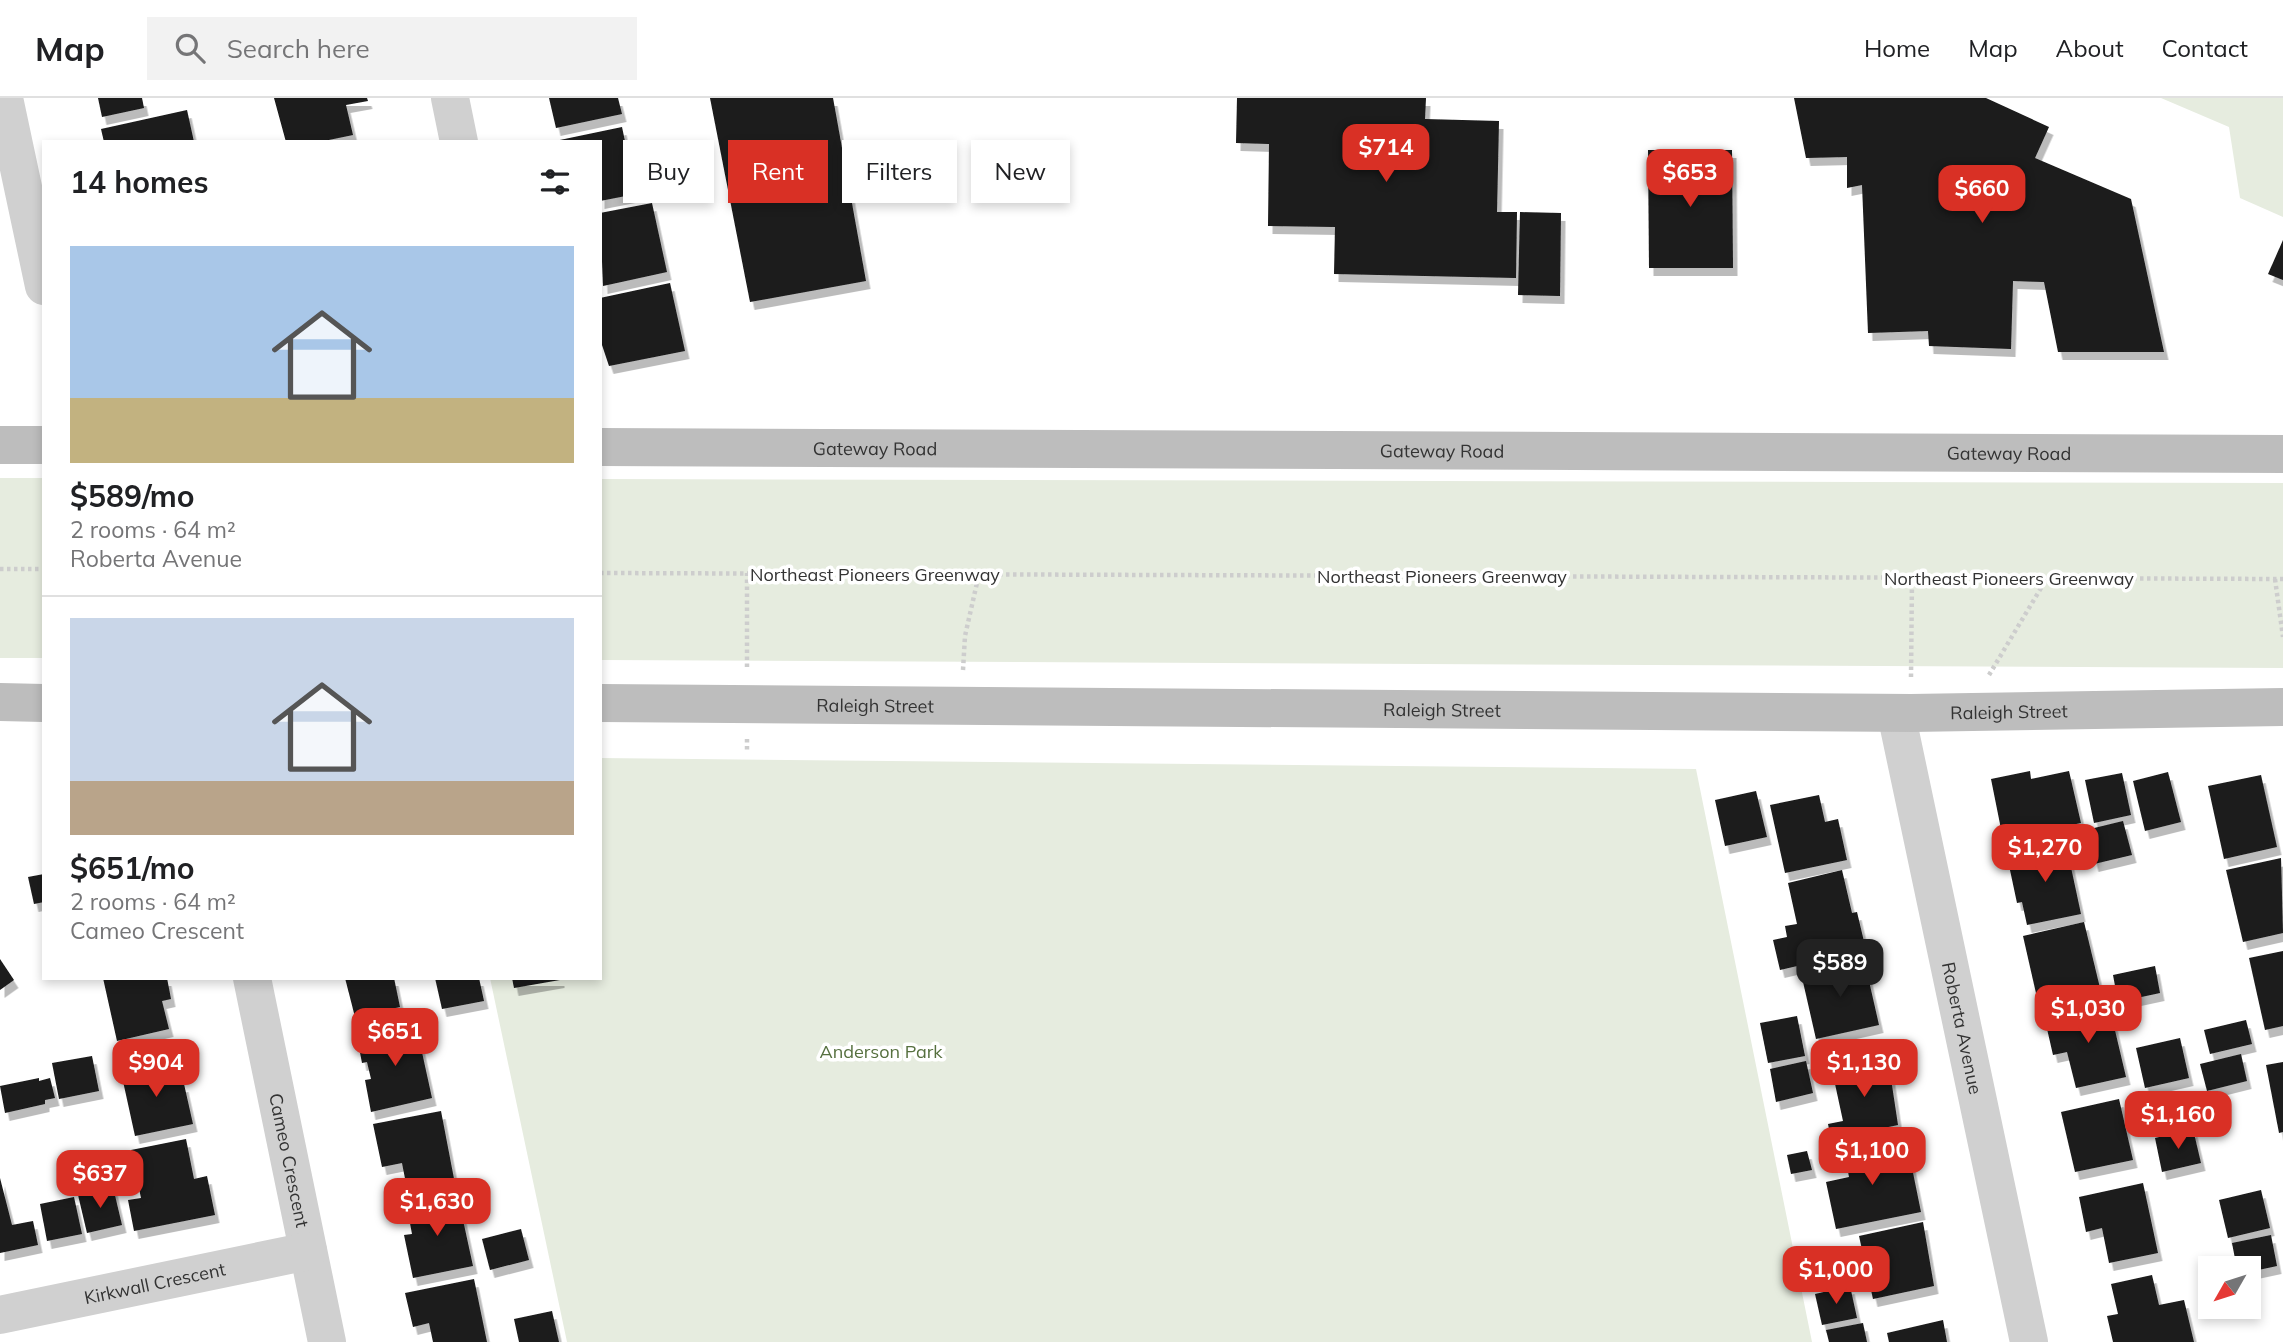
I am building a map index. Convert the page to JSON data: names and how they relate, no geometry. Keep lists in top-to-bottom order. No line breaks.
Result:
{"streets":{"street":["Gateway Road","Raleigh Street","Roberta Avenue","Cameo Crescent","Kirkwall Crescent"],"path":["Northeast Pioneers Greenway"]},"crossings":[["Raleigh Street","Roberta Avenue"],["Cameo Crescent","Kirkwall Crescent"]],"parks":["Anderson Park"],"north":"bottom left","page":{"header":"Map","search":"Search here","nav":["Home","Map","About","Contact"],"price":["$714","$653","$660","$1,270","$589","$1,030","$651","$904","$1,130","$1,160","$1,100","$637","$1,630","$1,000"],"chip":["Buy","Rent","Filters","New"],"heading":"14 homes","list":[{"name":"$589/mo","note":"2 rooms · 64 m² · Roberta Avenue"},{"name":"$651/mo","note":"2 rooms · 64 m² · Cameo Crescent"}]}}
